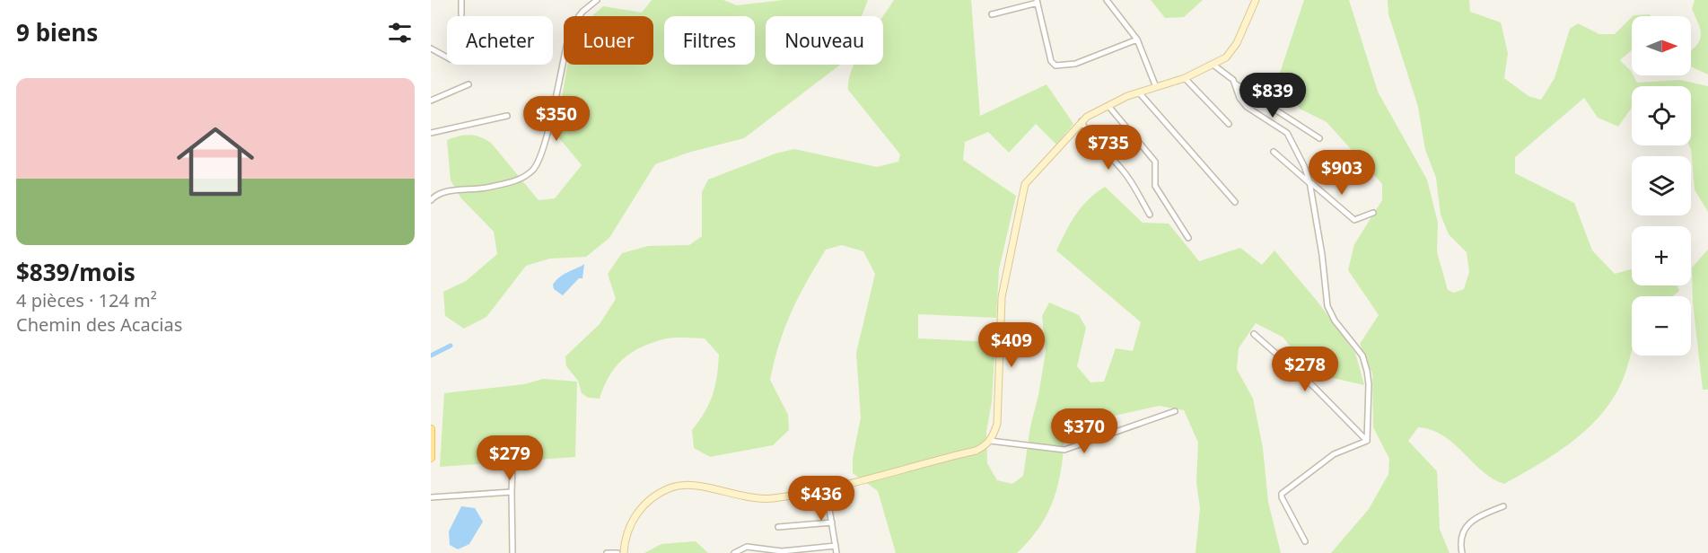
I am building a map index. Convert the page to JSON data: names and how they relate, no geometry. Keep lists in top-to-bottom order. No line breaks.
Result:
{"north":"right","page":{"heading":"9 biens","map_buttons":["+","−"],"chip":["Acheter","Louer","Filtres","Nouveau"],"list":[{"name":"$839/mois","note":"4 pièces · 124 m² · Chemin des Acacias"}],"price":["$839","$350","$735","$903","$409","$278","$370","$279","$436"]}}
